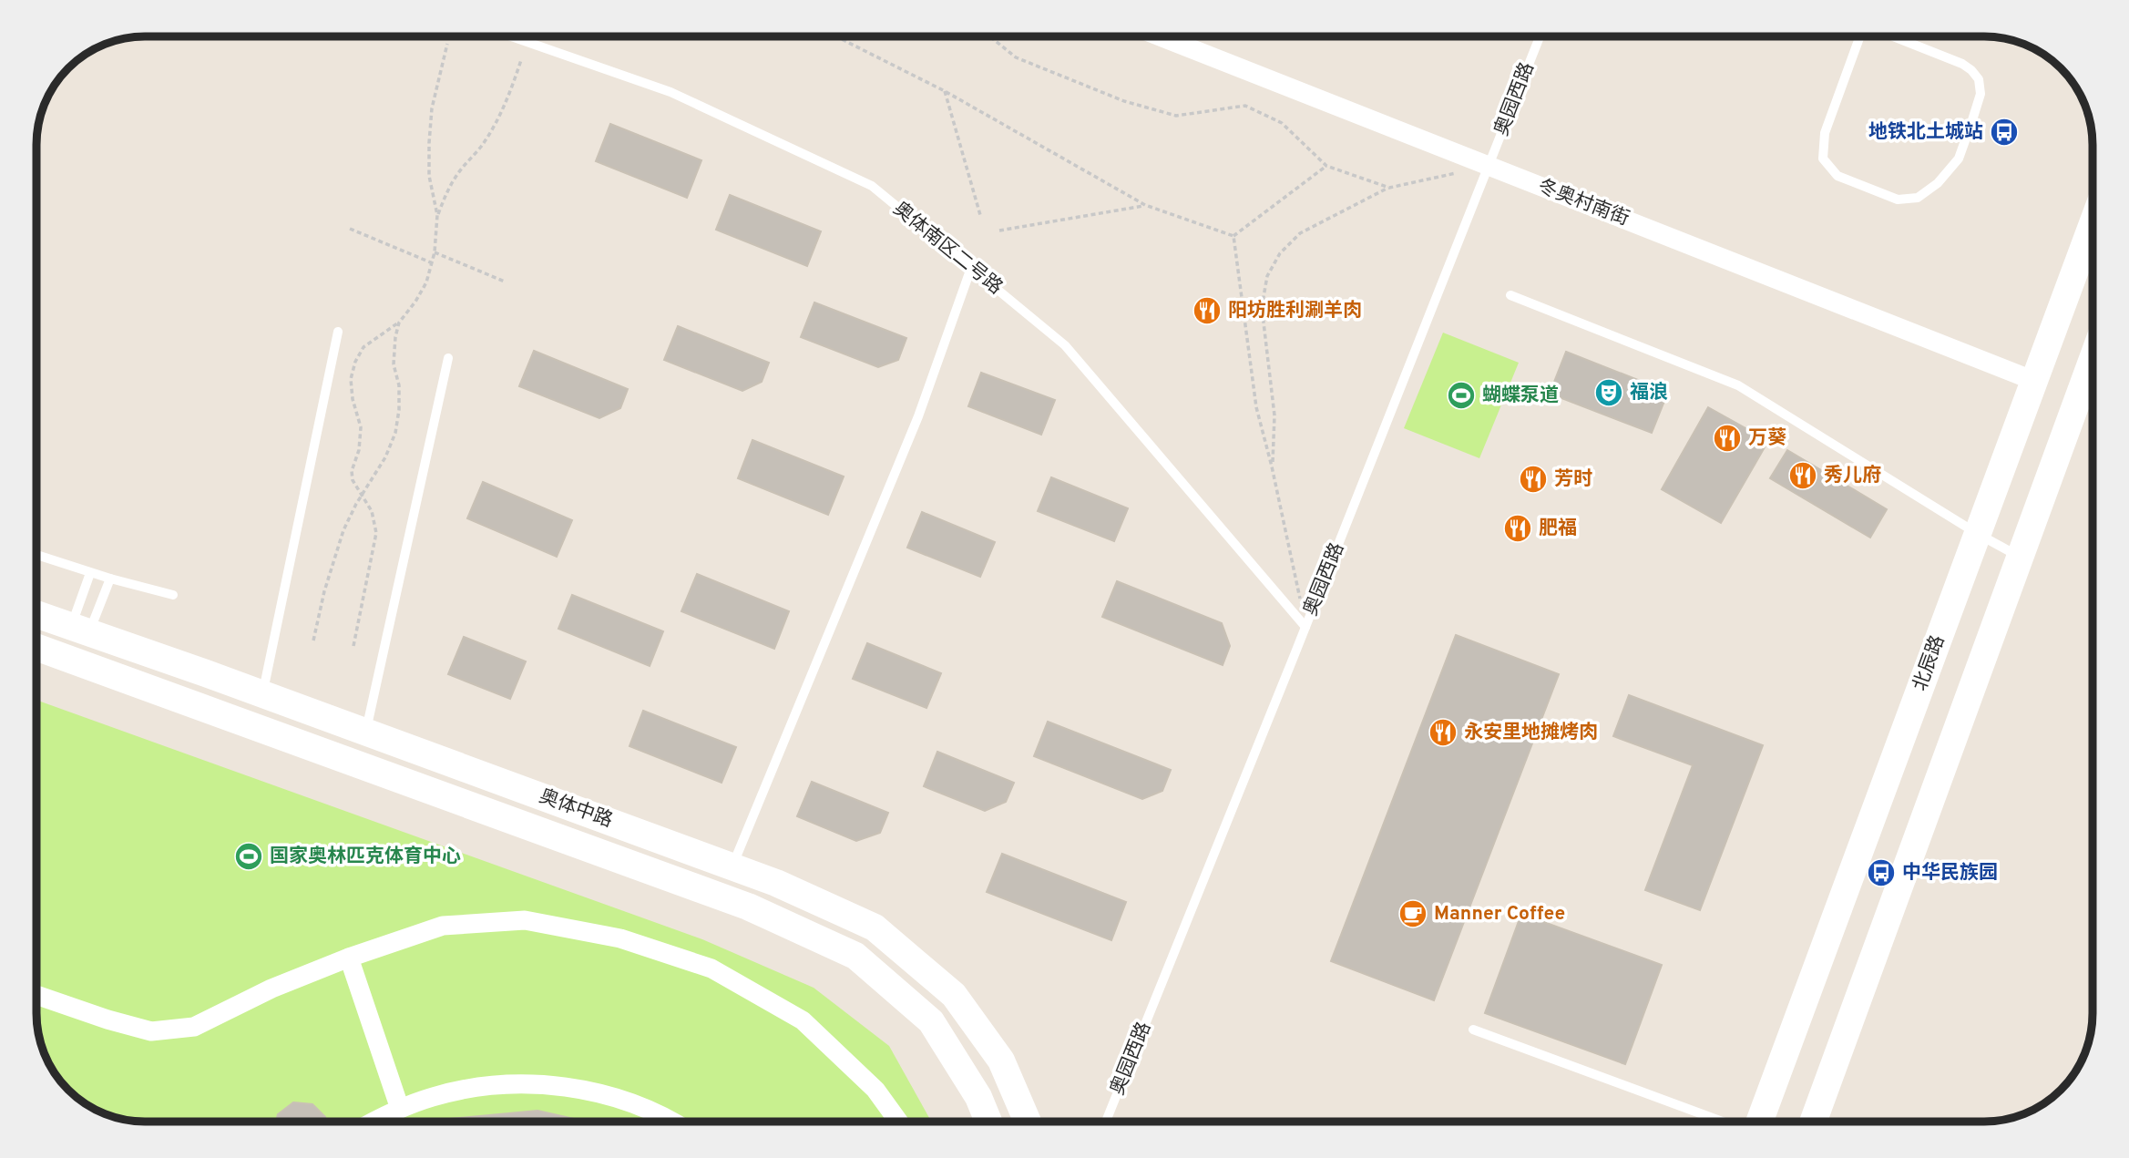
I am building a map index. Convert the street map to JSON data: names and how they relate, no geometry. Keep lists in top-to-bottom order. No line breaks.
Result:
{"streets":{"main road":["北辰路","奥体中路"],"street":["冬奥村南街"],"lane":["奥园西路","奥体南区二号路"]},"crossings":[["奥园西路","冬奥村南街"],["奥园西路","奥体南区二号路"],["冬奥村南街","北辰路"]],"places":{"bus stop":["地铁北土城站","中华民族园"],"restaurant":["阳坊胜利涮羊肉","万葵","秀儿府","芳时","肥福","永安里地摊烤肉"],"theatre":["福浪"],"sports":["蝴蝶泵道","国家奥林匹克体育中心"],"cafe":["Manner Coffee"]}}
